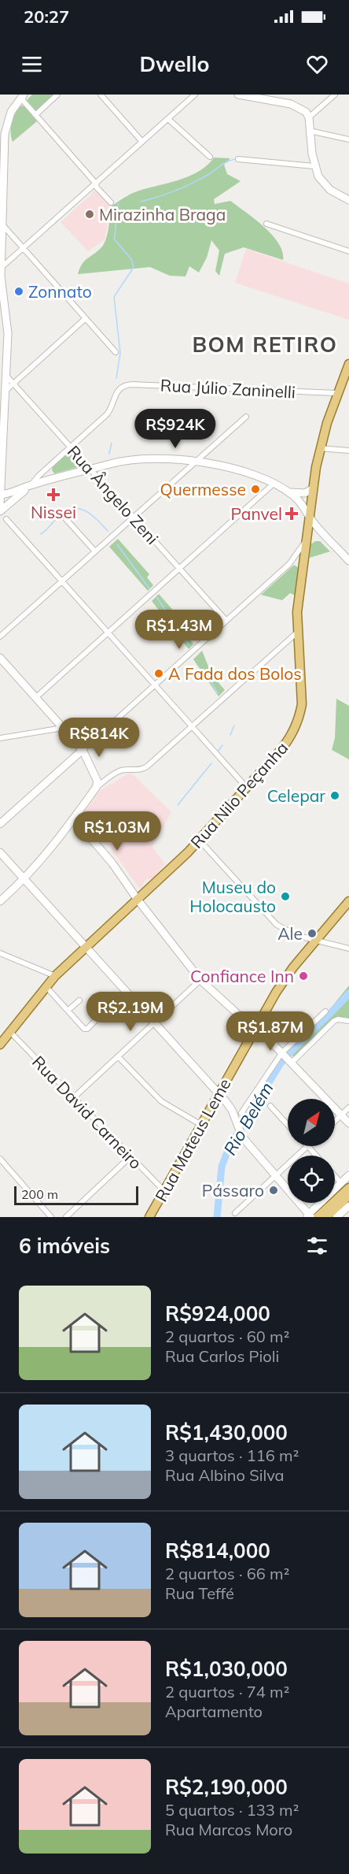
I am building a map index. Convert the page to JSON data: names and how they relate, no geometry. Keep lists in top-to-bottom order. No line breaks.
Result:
{"streets":{"main road":["Rua Ângelo Zeni","Rua Nilo Peçanha","Rua Mateus Leme"],"street":["Rua Júlio Zaninelli","Rua David Carneiro"]},"crossings":[["Rua Júlio Zaninelli","Rua Ângelo Zeni"],["Rua Júlio Zaninelli","Rua Nilo Peçanha"],["Rua Nilo Peçanha","Rua David Carneiro"],["Rua David Carneiro","Rua Mateus Leme"]],"districts":["BOM RETIRO"],"water":["Rio Belém"],"places":{"other":["Mirazinha Braga","Zonnato","Quermesse","A Fada dos Bolos","Celepar","Museu do Holocausto","Ale","Confiance Inn","Pássaro"],"health":["Nissei","Panvel"]},"scale_bar":"200 m","north":"top right","page":{"status":"20:27","header":"Dwello","price":["R$924K","R$1.43M","R$814K","R$1.03M","R$2.19M","R$1.87M"],"scale":"200 m","heading":"6 imóveis","list":[{"name":"R$924,000","note":"2 quartos · 60 m² · Rua Carlos Pioli"},{"name":"R$1,430,000","note":"3 quartos · 116 m² · Rua Albino Silva"},{"name":"R$814,000","note":"2 quartos · 66 m² · Rua Teffé"},{"name":"R$1,030,000","note":"2 quartos · 74 m² · Apartamento"},{"name":"R$2,190,000","note":"5 quartos · 133 m² · Rua Marcos Moro"}]}}
